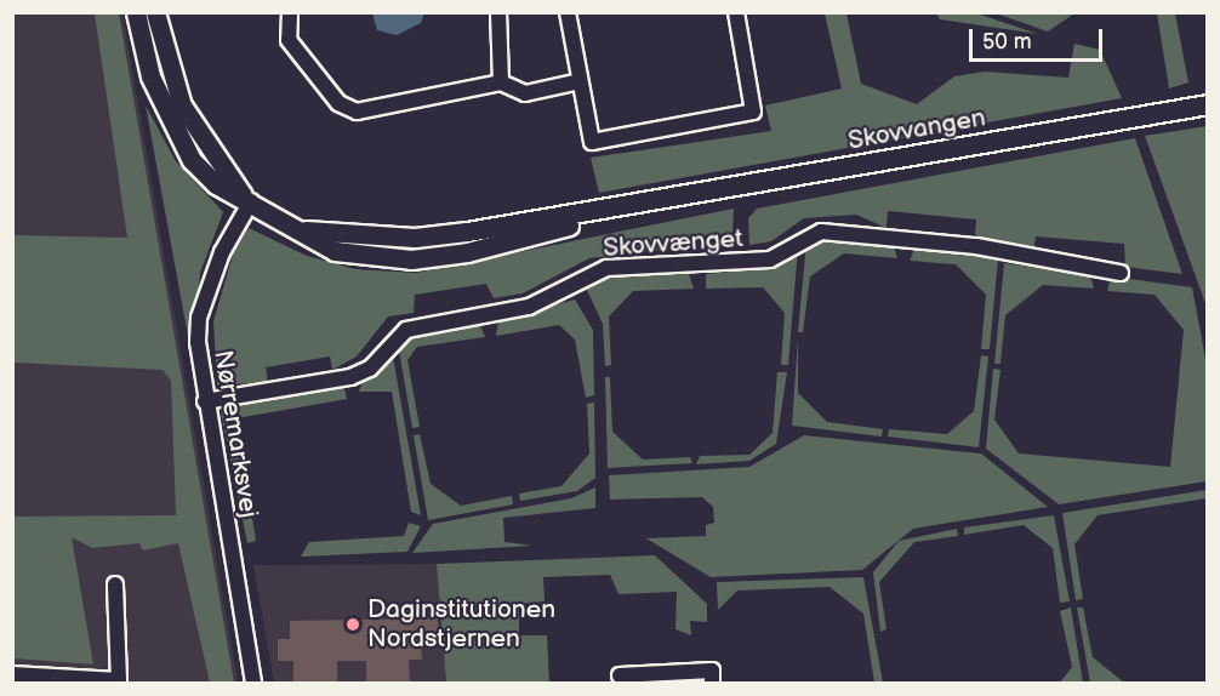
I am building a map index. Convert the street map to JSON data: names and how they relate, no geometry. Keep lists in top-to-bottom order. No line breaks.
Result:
{"streets":{"street":["Skovvangen","Skovvænget","Nørremarksvej"]},"crossings":[["Skovvangen","Nørremarksvej"],["Skovvænget","Nørremarksvej"]],"places":["Daginstitutionen Nordstjernen"],"scale_bar":"50 m"}
